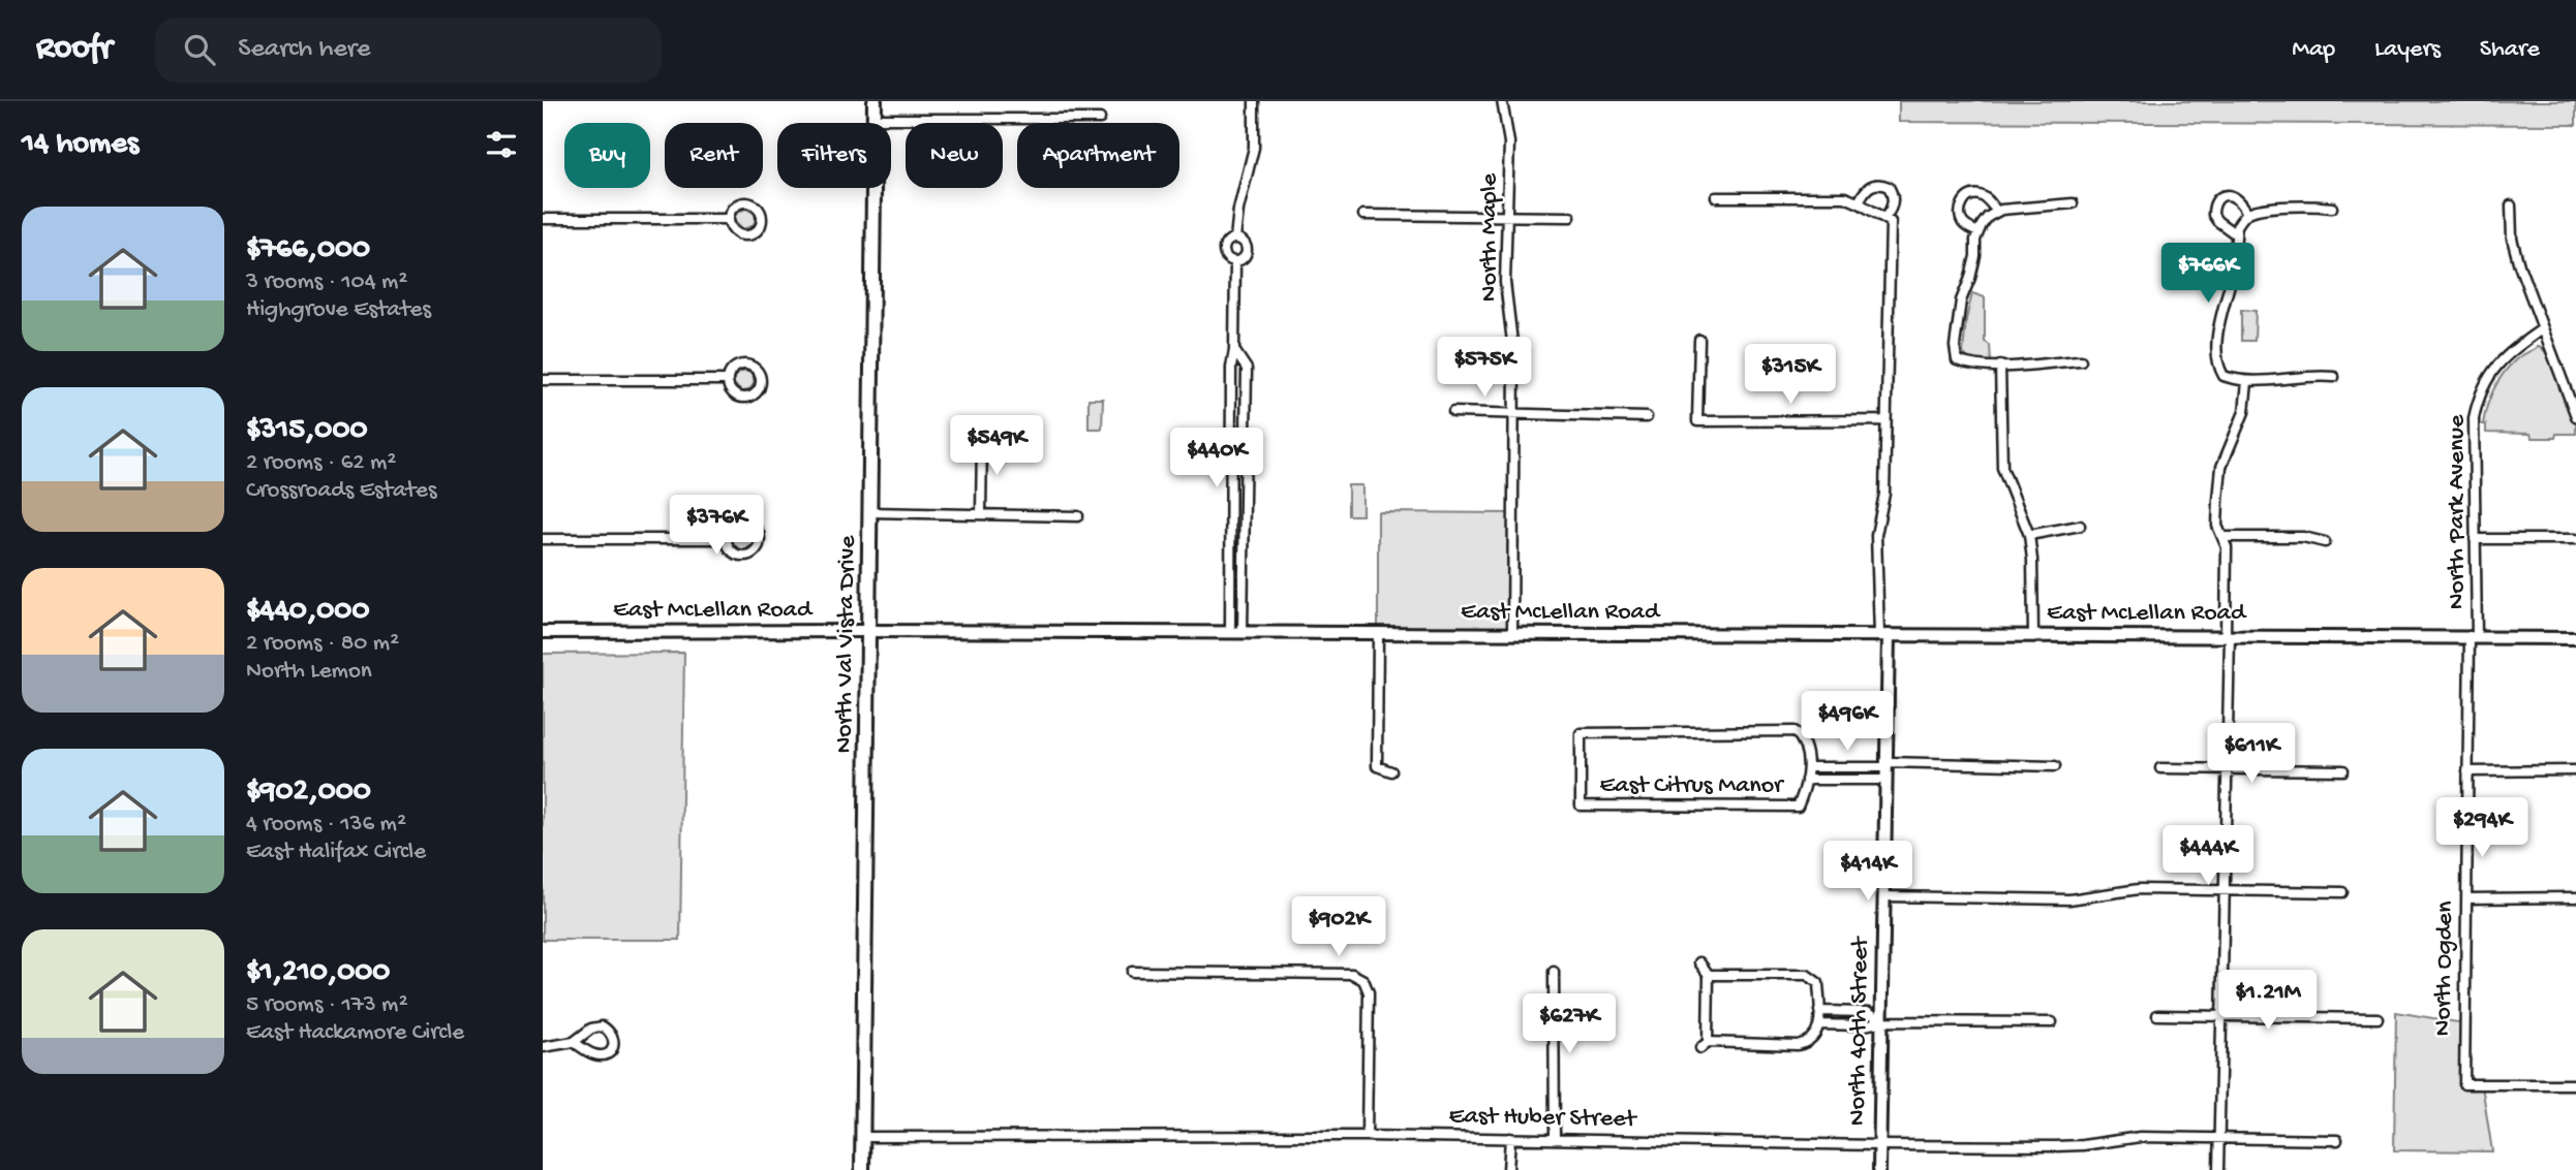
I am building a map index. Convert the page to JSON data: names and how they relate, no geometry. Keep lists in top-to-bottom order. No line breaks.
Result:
{"streets":{"main road":["North Val Vista Drive"],"street":["North Maple","North Park Avenue","East McLellan Road","East Citrus Manor","North Ogden","North 40th Street","East Huber Street"]},"crossings":[["North Maple","East McLellan Road"],["North Park Avenue","East McLellan Road"],["North Park Avenue","North Ogden"],["East McLellan Road","North Val Vista Drive"],["East McLellan Road","North Ogden"],["East McLellan Road","North 40th Street"],["North Val Vista Drive","East Huber Street"],["East Citrus Manor","North 40th Street"],["North 40th Street","East Huber Street"]],"page":{"header":"Roofr","search":"Search here","nav":["Map","Layers","Share"],"heading":"14 homes","chip":["Buy","Rent","Filters","New","Apartment"],"list":[{"name":"$766,000","note":"3 rooms · 104 m² · Highgrove Estates"},{"name":"$315,000","note":"2 rooms · 62 m² · Crossroads Estates"},{"name":"$440,000","note":"2 rooms · 80 m² · North Lemon"},{"name":"$902,000","note":"4 rooms · 136 m² · East Halifax Circle"},{"name":"$1,210,000","note":"5 rooms · 173 m² · East Hackamore Circle"}],"price":["$766K","$575K","$315K","$549K","$440K","$376K","$496K","$611K","$294K","$444K","$414K","$902K","$1.21M","$627K"]}}
